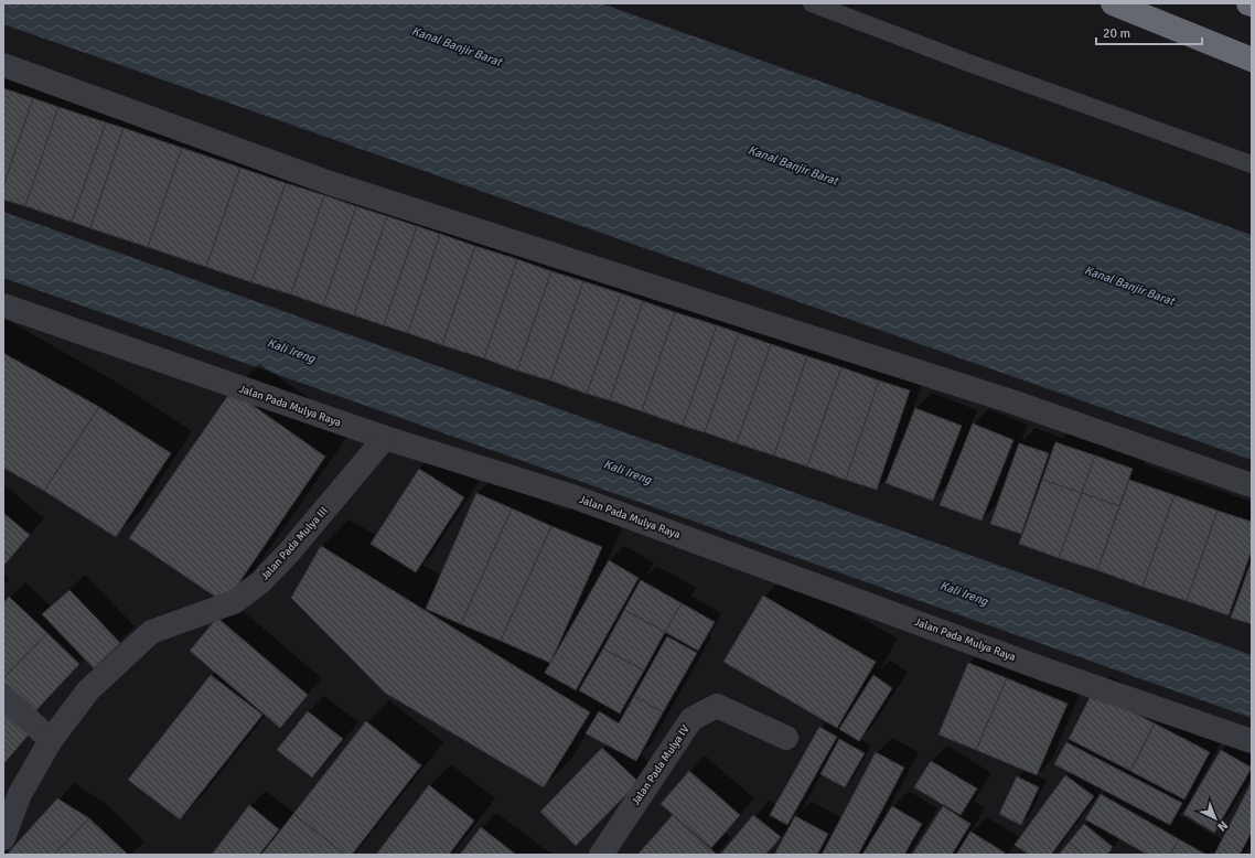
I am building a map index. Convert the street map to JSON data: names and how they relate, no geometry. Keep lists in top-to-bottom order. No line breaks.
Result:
{"streets":{"street":["Jalan Pada Mulya Raya","Jalan Pada Mulya III","Jalan Pada Mulya IV"]},"crossings":[["Jalan Pada Mulya Raya","Jalan Pada Mulya III"]],"water":["Kanal Banjir Barat","Kali Ireng"],"scale_bar":"20 m","north":"bottom right"}
